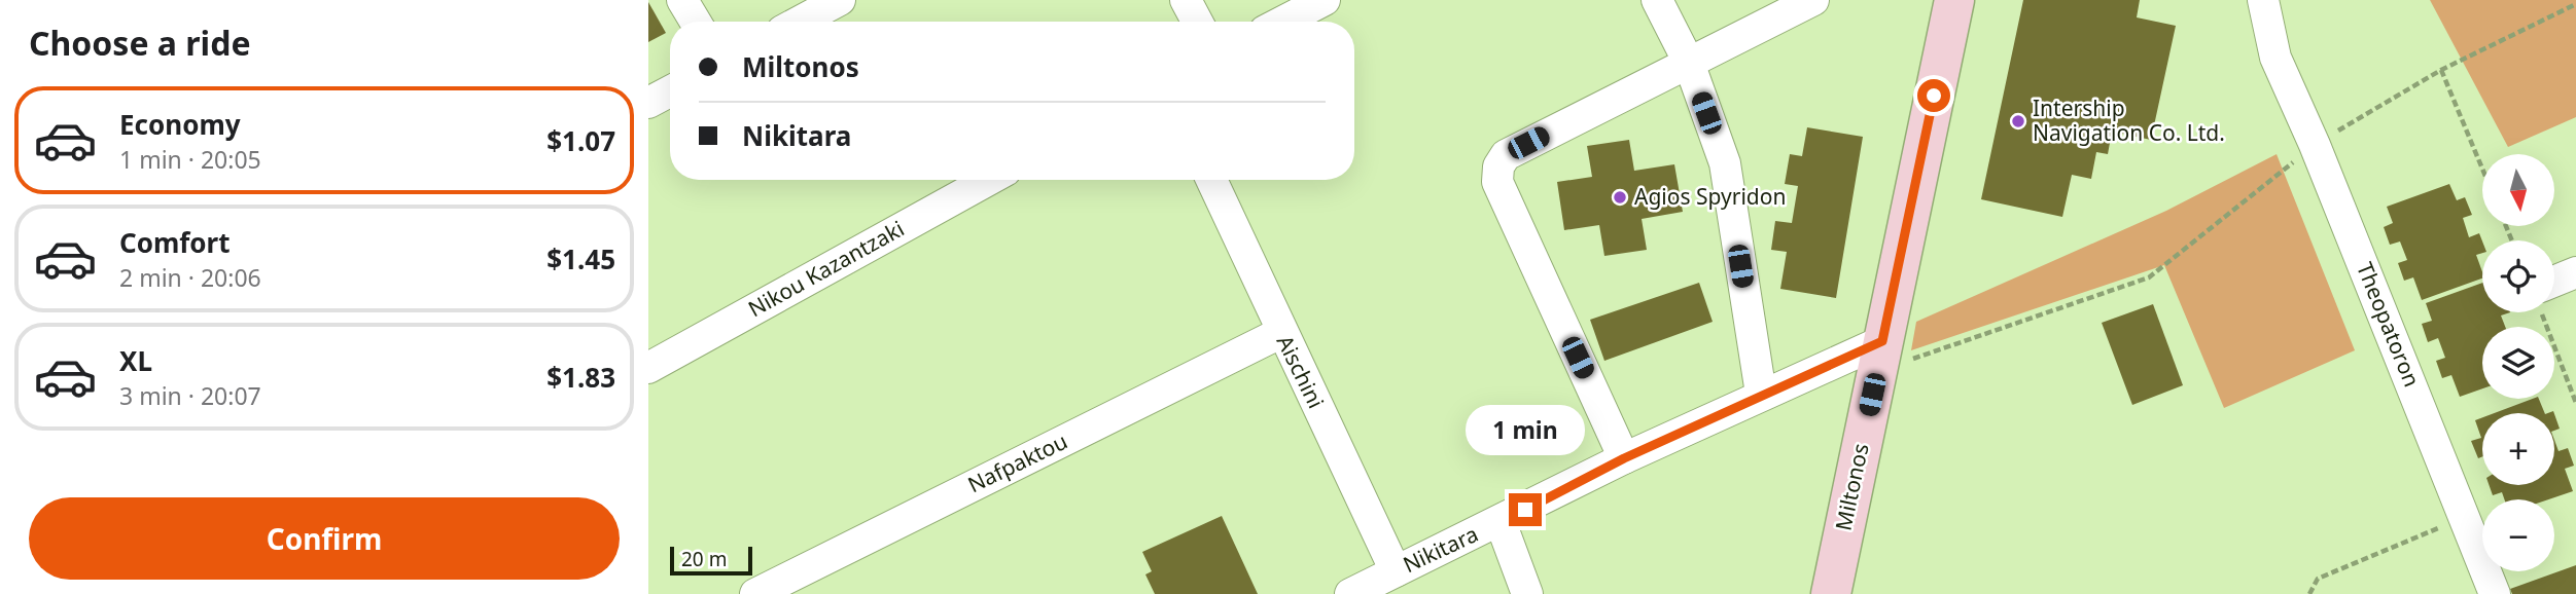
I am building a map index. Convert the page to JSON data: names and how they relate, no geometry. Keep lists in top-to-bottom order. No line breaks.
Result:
{"streets":{"street":["Nikou Kazantzaki","Theopatoron","Aischini","Nafpaktou","Miltonos","Nikitara"]},"crossings":[["Aischini","Nafpaktou"],["Aischini","Nikitara"],["Miltonos","Nikitara"]],"places":["Intership Navigation Co. Ltd.","Agios Spyridon"],"scale_bar":"20 m","north":"bottom","page":{"heading":"Choose a ride","banner":["Miltonos","Nikitara"],"list":[{"name":"Economy","note":"1 min · 20:05","value":"$1.07"},{"name":"Comfort","note":"2 min · 20:06","value":"$1.45"},{"name":"XL","note":"3 min · 20:07","value":"$1.83"}],"map_buttons":["+","−"],"bubble":"1 min","buttons":"Confirm","scale":"20 m"}}
